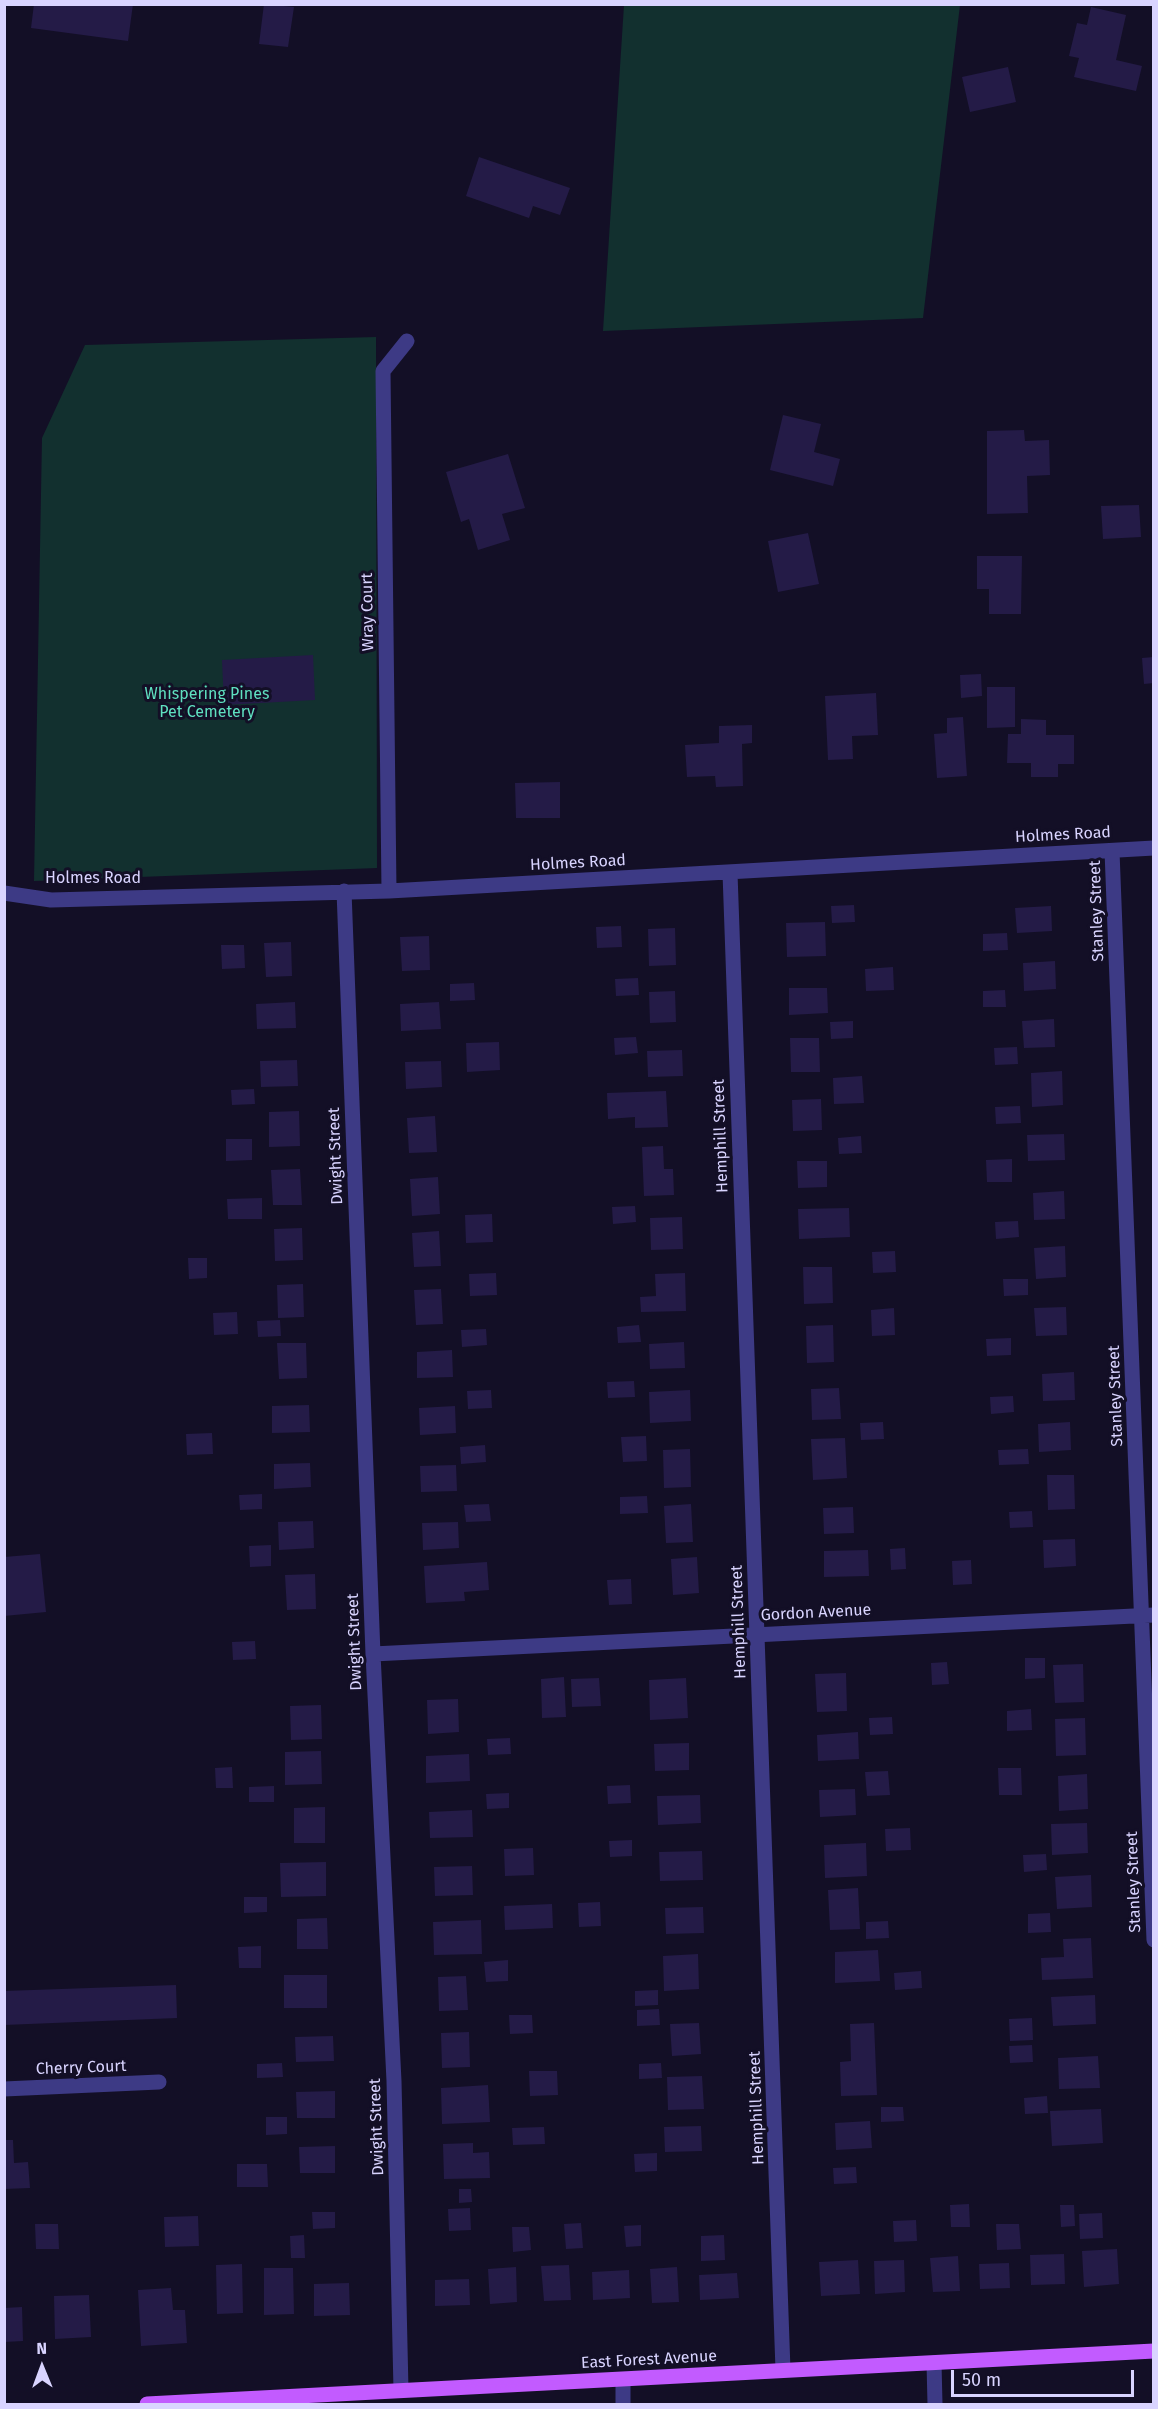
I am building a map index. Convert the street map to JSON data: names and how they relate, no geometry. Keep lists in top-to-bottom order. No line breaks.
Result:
{"streets":{"main road":["East Forest Avenue"],"street":["Wray Court","Holmes Road","Stanley Street","Hemphill Street","Dwight Street","Gordon Avenue","Cherry Court"]},"crossings":[["Wray Court","Holmes Road"],["Holmes Road","Stanley Street"],["Holmes Road","Hemphill Street"],["Holmes Road","Dwight Street"],["Stanley Street","Gordon Avenue"],["Hemphill Street","Gordon Avenue"],["Hemphill Street","East Forest Avenue"],["Dwight Street","Gordon Avenue"],["Dwight Street","East Forest Avenue"]],"parks":["Whispering Pines Pet Cemetery"],"scale_bar":"50 m","north":"top"}
